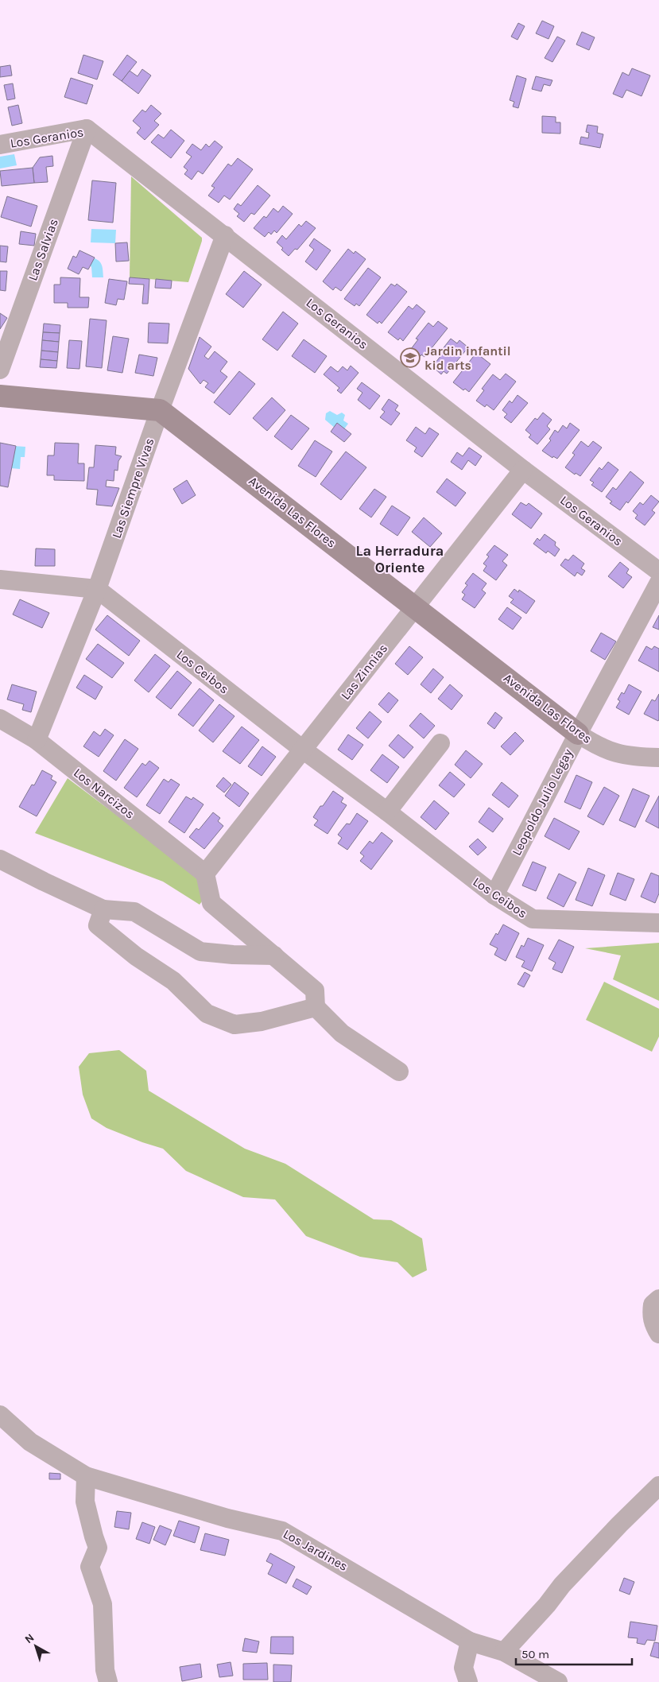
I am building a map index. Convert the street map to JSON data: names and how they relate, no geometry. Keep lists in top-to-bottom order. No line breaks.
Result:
{"streets":{"street":["Los Geranios","Las Salvias","Las Siempre Vivas","Avenida Las Flores","Los Ceibos","Las Zinnias","Los Narcizos","Leopoldo Julio Legay","Los Jardines"]},"crossings":[["Los Geranios","Las Salvias"],["Los Geranios","Las Siempre Vivas"],["Los Geranios","Las Zinnias"],["Las Siempre Vivas","Avenida Las Flores"],["Las Siempre Vivas","Los Ceibos"],["Las Siempre Vivas","Los Narcizos"],["Avenida Las Flores","Las Zinnias"],["Avenida Las Flores","Leopoldo Julio Legay"],["Los Ceibos","Las Zinnias"],["Los Ceibos","Leopoldo Julio Legay"],["Las Zinnias","Los Narcizos"]],"districts":["La Herradura Oriente"],"places":{"school or university":["Jardin infantil kid arts"]},"scale_bar":"50 m","north":"top left"}
